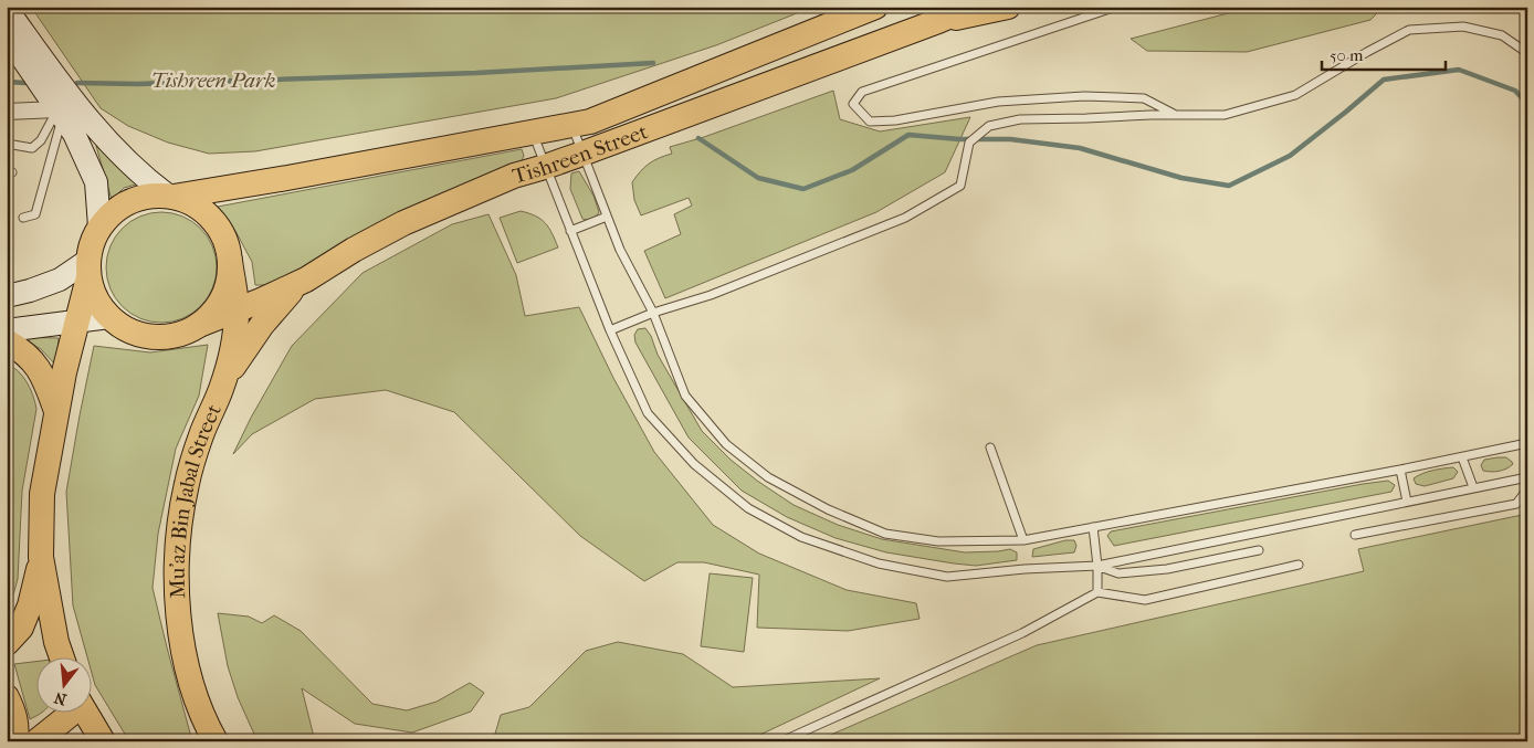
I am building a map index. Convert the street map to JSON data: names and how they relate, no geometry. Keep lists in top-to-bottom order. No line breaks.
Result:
{"streets":{"main road":["Tishreen Street","Mu'az Bin Jabal Street"]},"crossings":[["Tishreen Street","Mu'az Bin Jabal Street"]],"parks":["Tishreen Park"],"scale_bar":"50 m","north":"bottom"}
